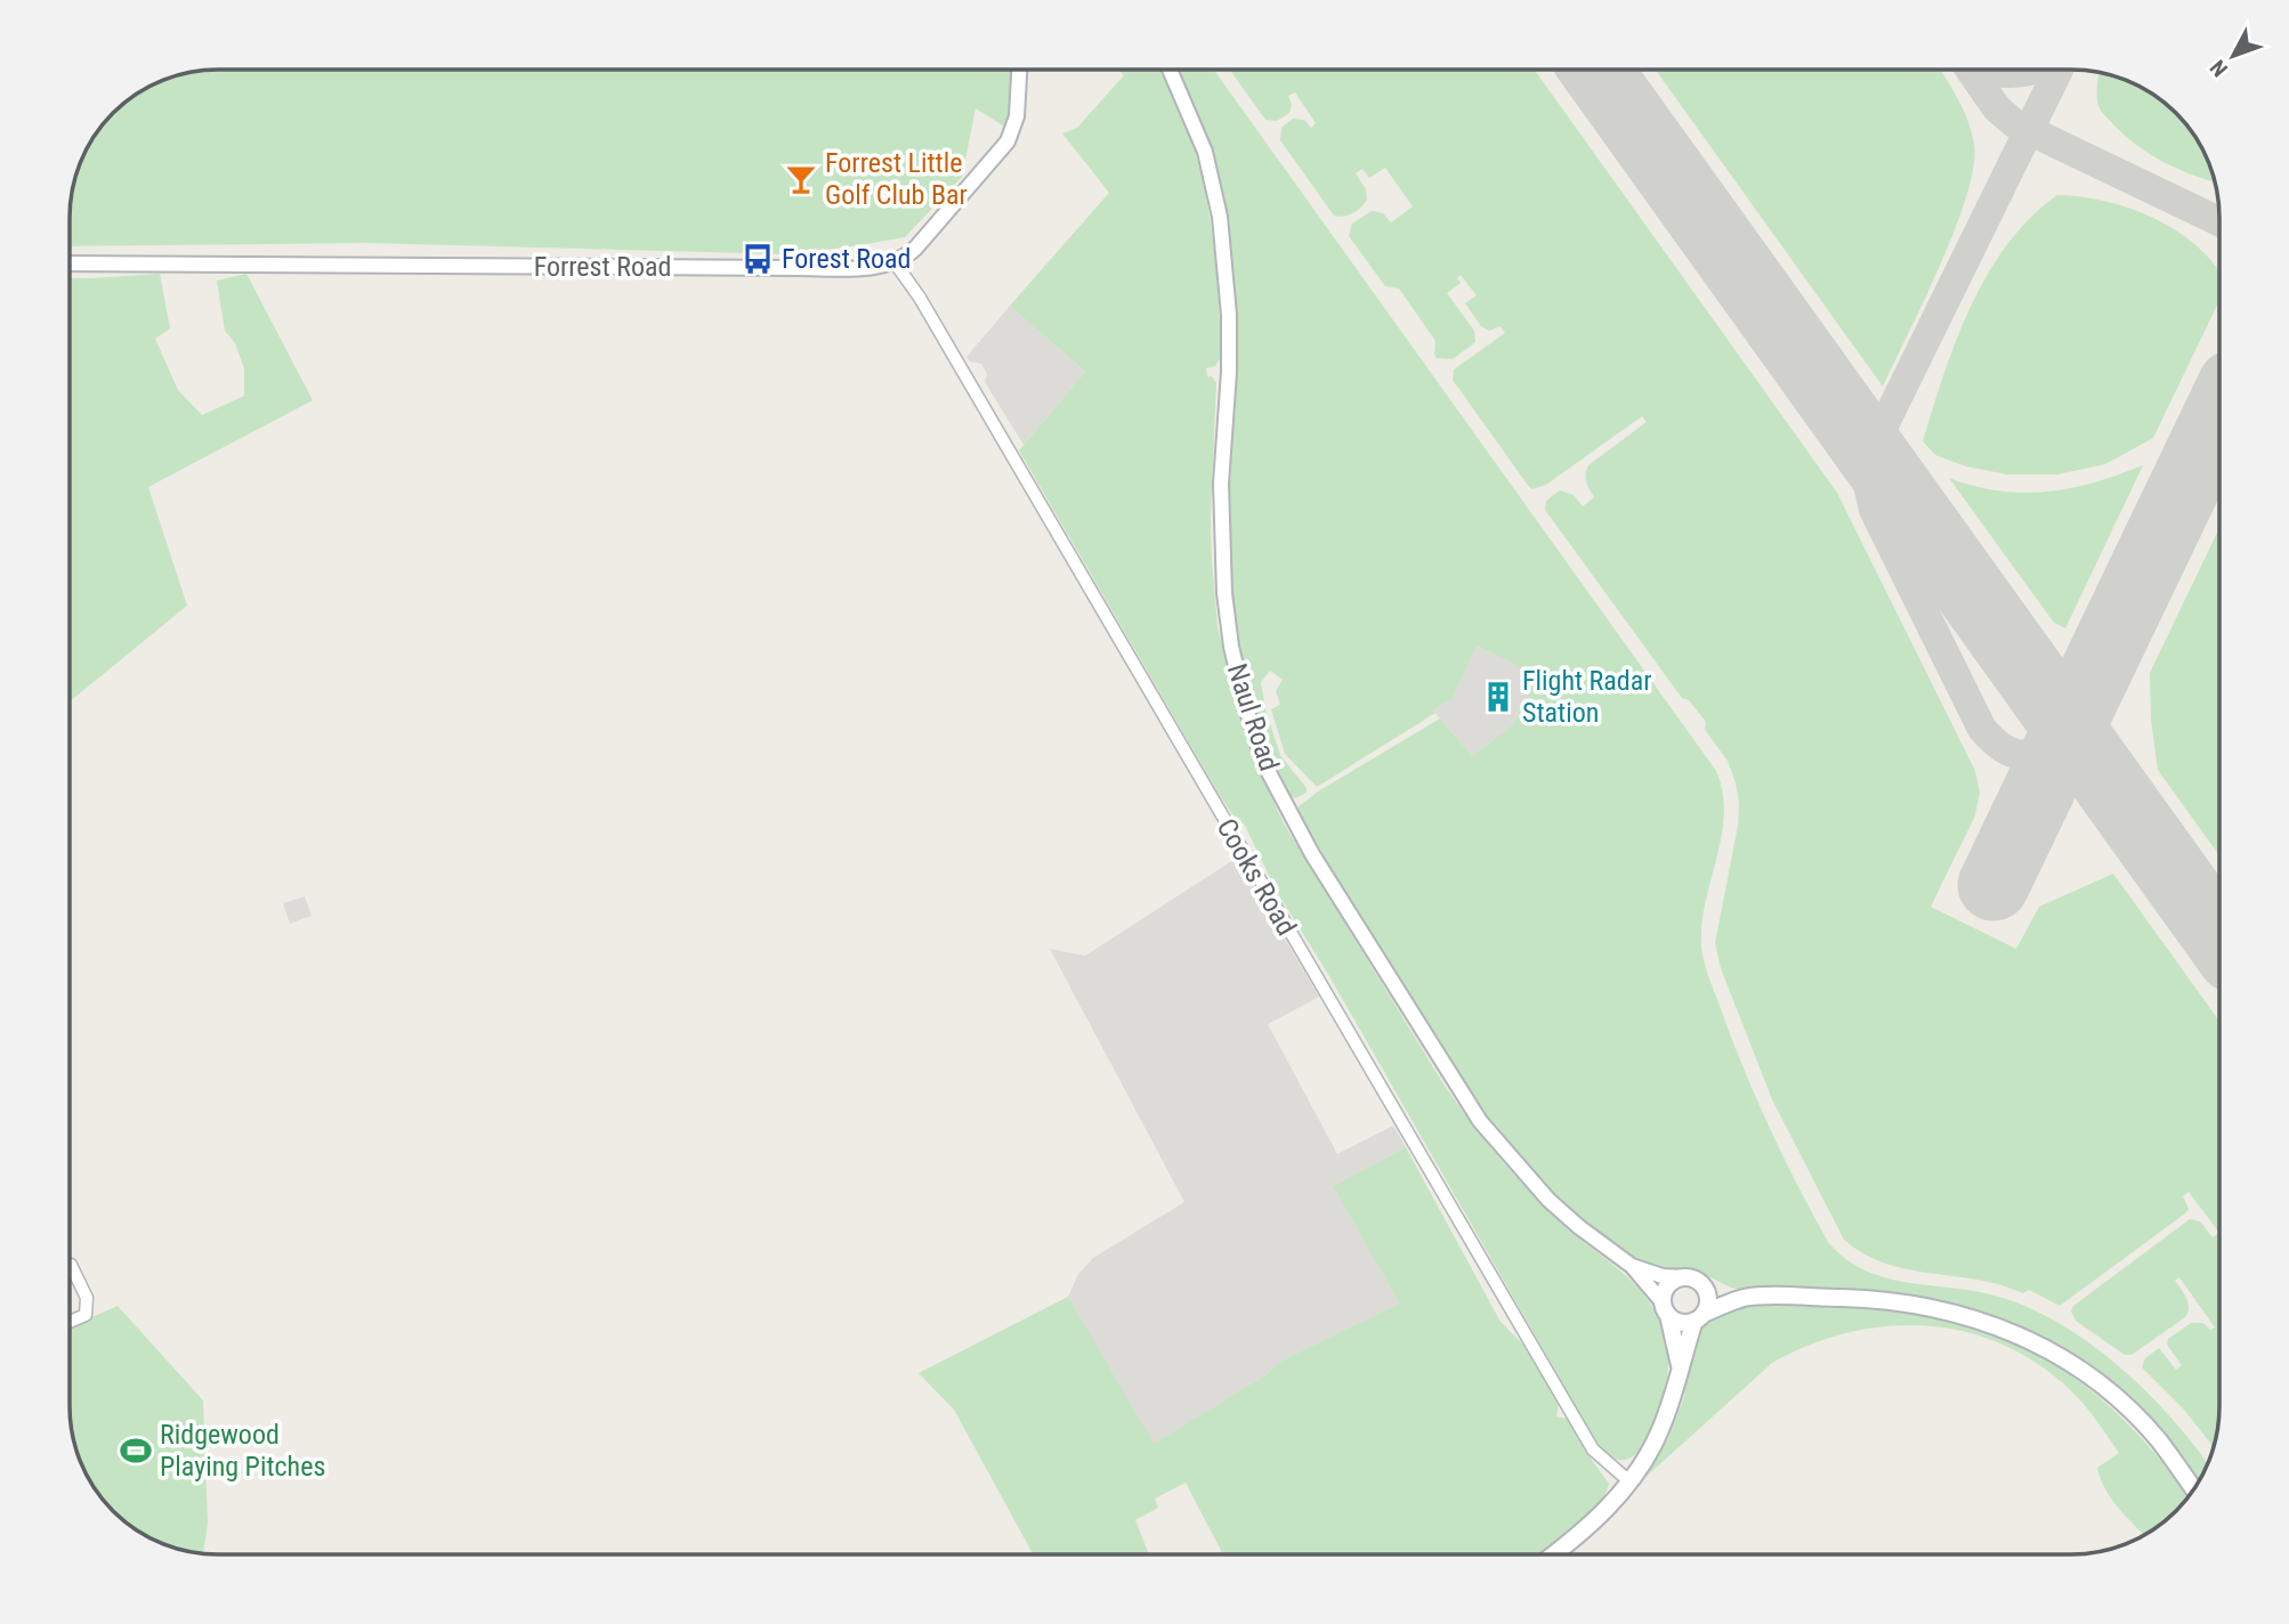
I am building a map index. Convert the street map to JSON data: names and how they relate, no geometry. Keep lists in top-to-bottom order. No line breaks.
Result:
{"streets":{"main road":["Naul Road"],"street":["Forrest Road","Cooks Road"]},"crossings":[["Forrest Road","Cooks Road"],["Naul Road","Cooks Road"]],"places":{"bar":["Forrest Little Golf Club Bar"],"bus stop":["Forest Road"],"building":["Flight Radar Station"],"sports":["Ridgewood Playing Pitches"]},"north":"bottom left"}
